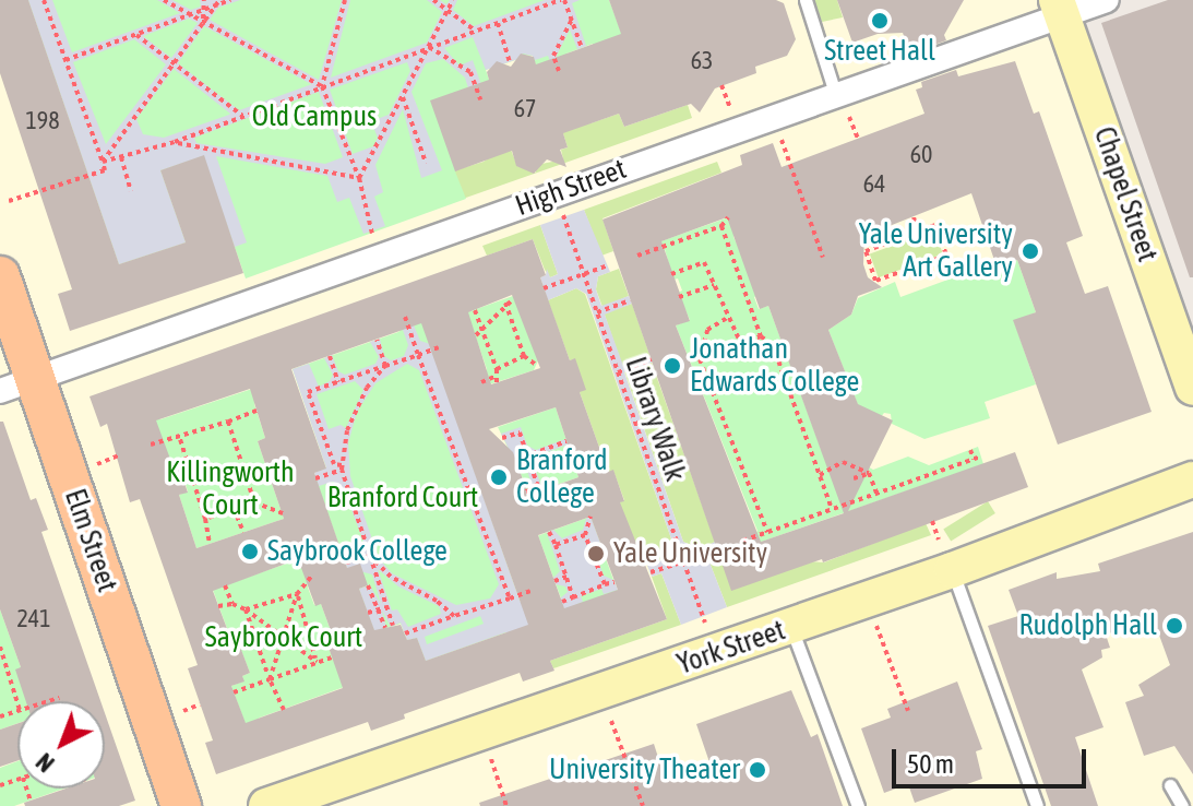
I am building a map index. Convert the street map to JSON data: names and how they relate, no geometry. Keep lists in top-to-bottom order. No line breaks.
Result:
{"streets":{"main road":["Chapel Street","Elm Street","York Street"],"street":["High Street"],"path":["Library Walk"]},"crossings":[["High Street","Chapel Street"],["High Street","Elm Street"]],"parks":["Old Campus","Killingworth Court","Branford Court","Saybrook Court"],"places":["Street Hall","Yale University Art Gallery","Jonathan Edwards College","Branford College","Saybrook College","Yale University","Rudolph Hall","University Theater"],"house_numbers":["63","67","198","60","64","241"],"scale_bar":"50 m","north":"bottom left"}
